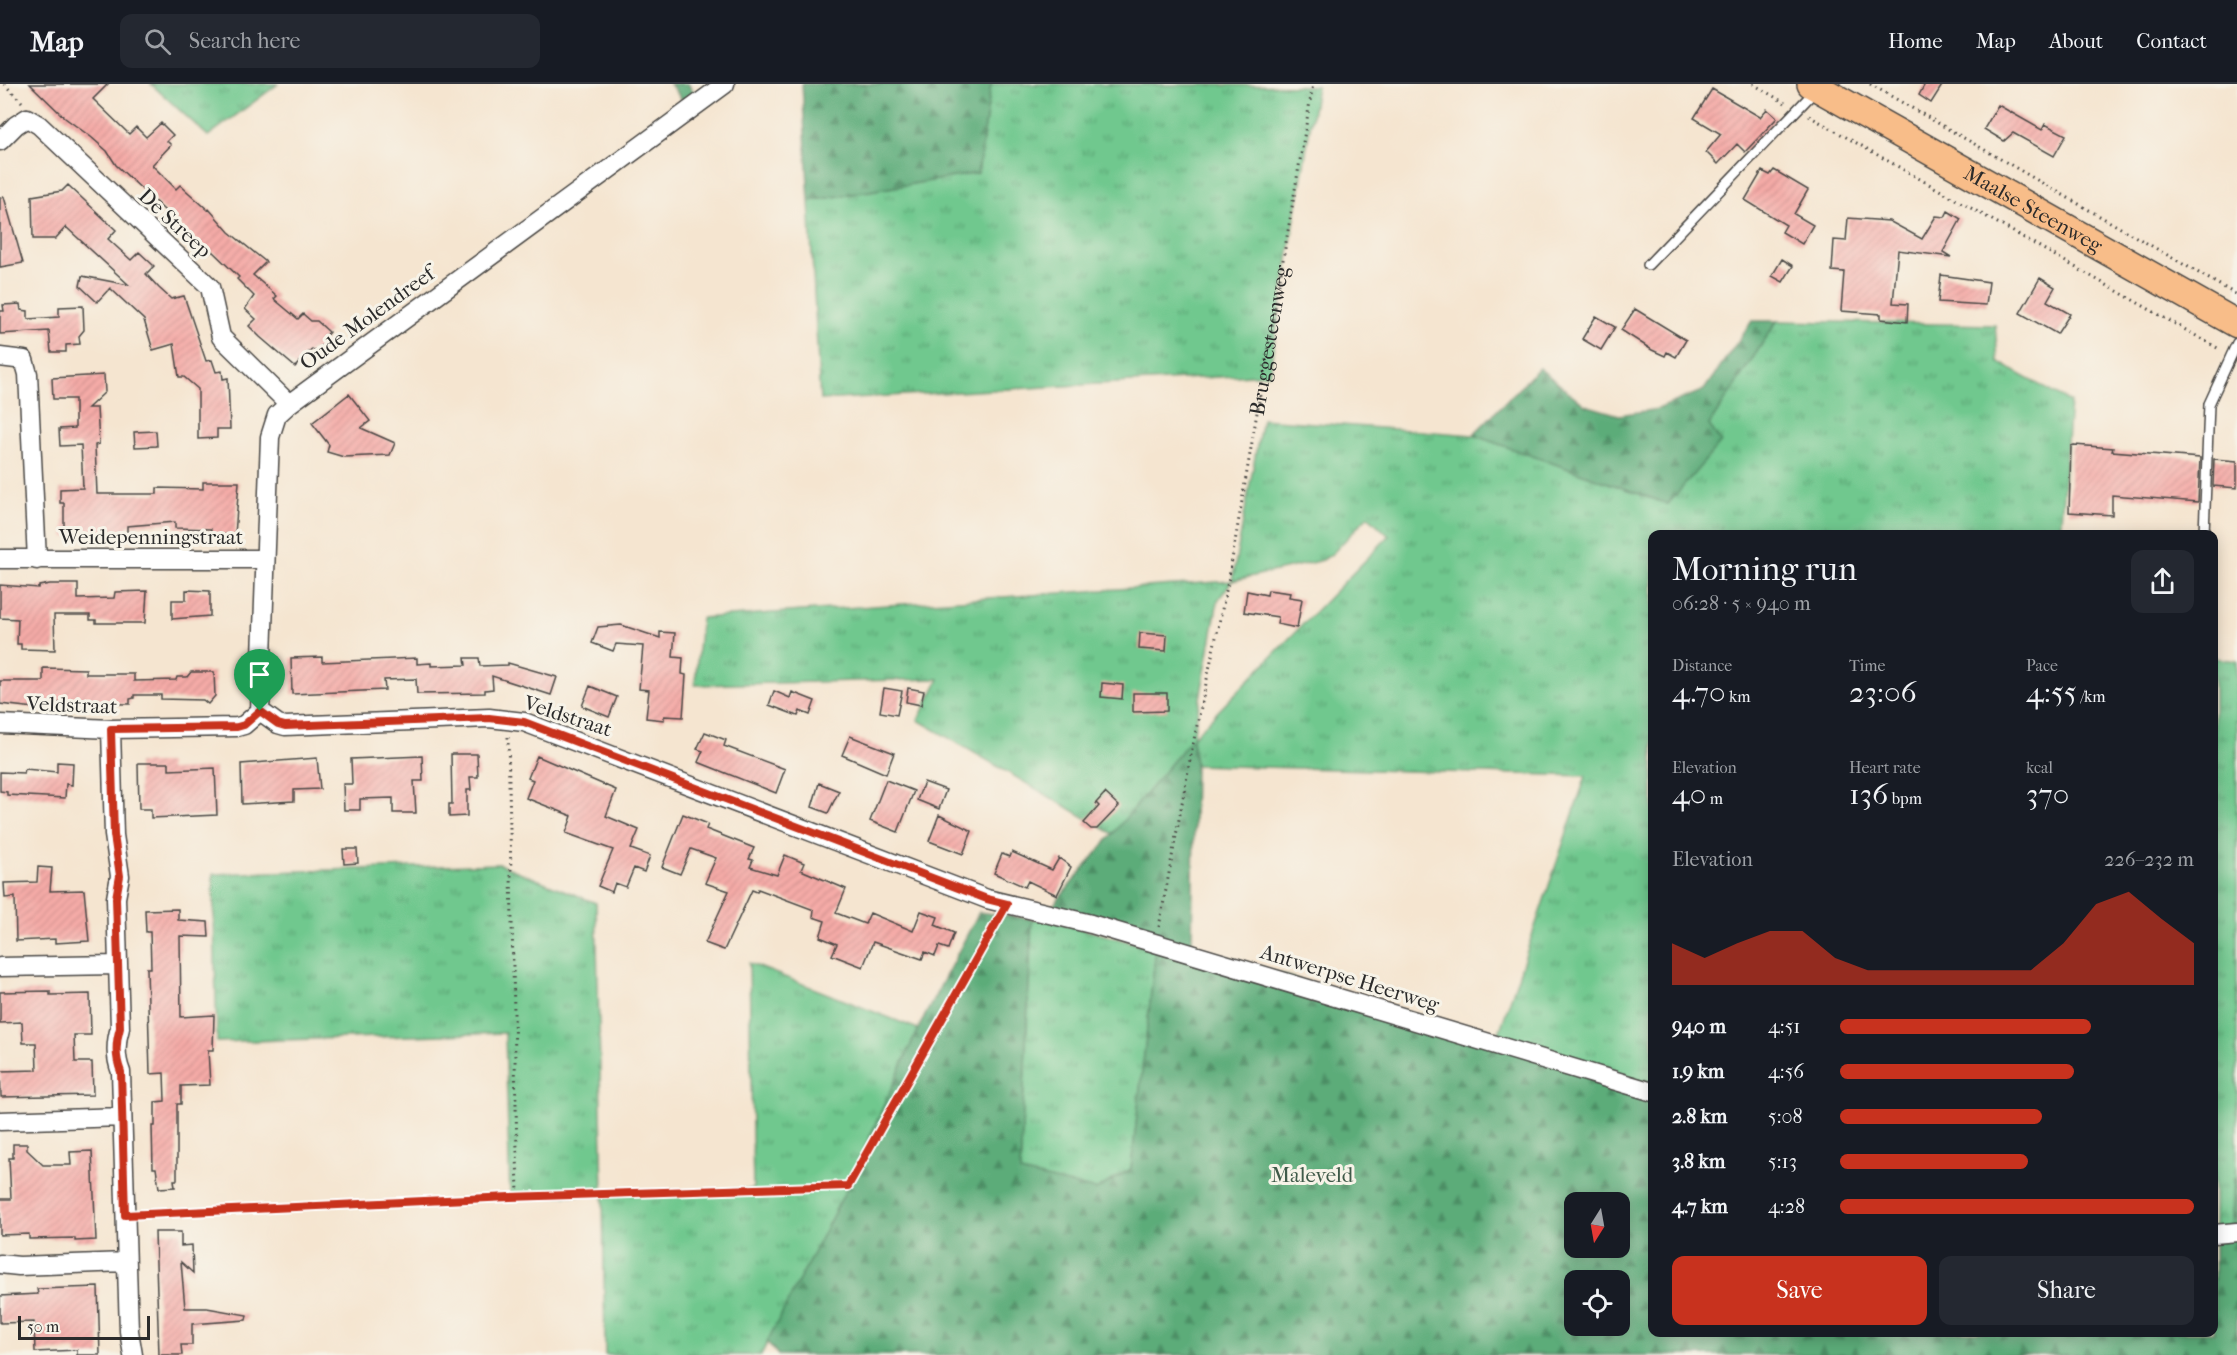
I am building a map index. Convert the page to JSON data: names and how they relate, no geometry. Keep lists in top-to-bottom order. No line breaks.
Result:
{"streets":{"main road":["Maalse Steenweg"],"street":["De Streep","Oude Molendreef","Weidepenningstraat","Veldstraat","Antwerpse Heerweg"],"path":["Bruggesteenweg"]},"crossings":[["De Streep","Oude Molendreef"],["Oude Molendreef","Weidepenningstraat"],["Oude Molendreef","Veldstraat"],["Bruggesteenweg","Antwerpse Heerweg"],["Veldstraat","Antwerpse Heerweg"]],"parks":["Maleveld"],"scale_bar":"50 m","north":"bottom","page":{"header":"Map","search":"Search here","nav":["Home","Map","About","Contact"],"heading":["Morning run","06:28 · 5 × 940 m"],"stats":[["Distance","4.70 km"],["Time","23:06"],["Pace","4:55 /km"],["Elevation","40 m"],["Heart rate","136 bpm"],["kcal","370"]],"chart":["Elevation","226–232 m"],"list":[{"name":"940 m","note":"4:51"},{"name":"1.9 km","note":"4:56"},{"name":"2.8 km","note":"5:08"},{"name":"3.8 km","note":"5:13"},{"name":"4.7 km","note":"4:28"}],"buttons":["Save","Share"],"scale":"50 m"}}
